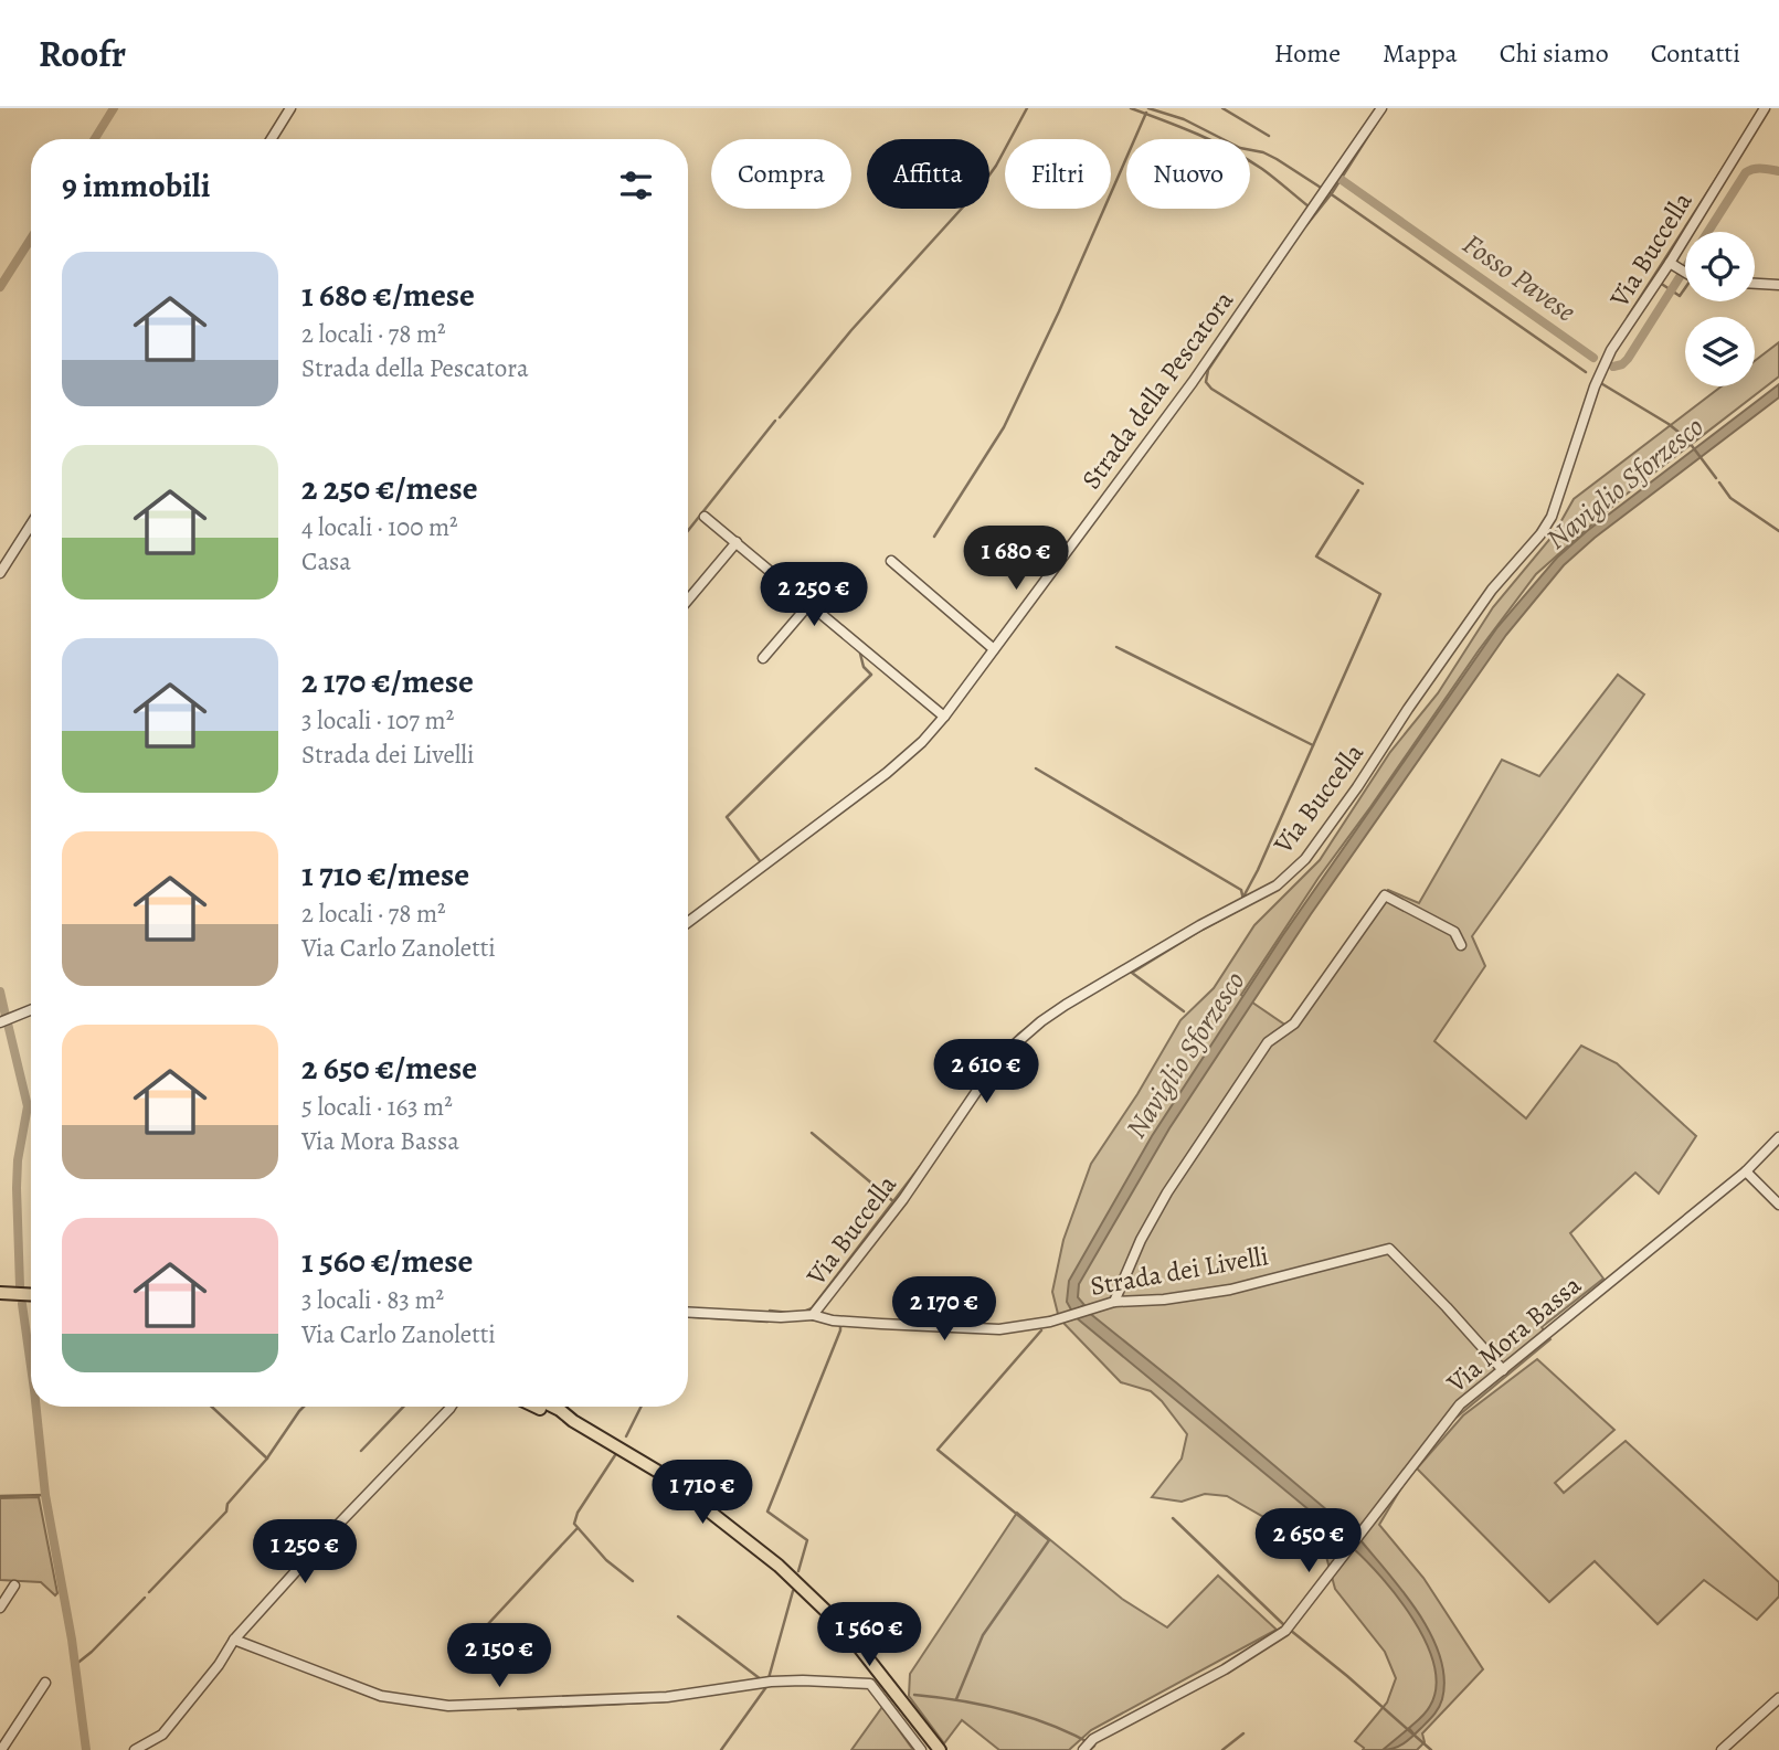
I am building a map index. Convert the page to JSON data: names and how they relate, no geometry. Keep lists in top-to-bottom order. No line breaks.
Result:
{"streets":{"street":["Via Buccella","Strada della Pescatora","Strada dei Livelli","Via Mora Bassa"]},"crossings":[["Via Buccella","Strada dei Livelli"],["Strada dei Livelli","Via Mora Bassa"]],"water":["Fosso Pavese","Naviglio Sforzesco"],"page":{"header":"Roofr","nav":["Home","Mappa","Chi siamo","Contatti"],"chip":["Compra","Affitta","Filtri","Nuovo"],"heading":"9 immobili","list":[{"name":"1 680 €/mese","note":"2 locali · 78 m² · Strada della Pescatora"},{"name":"2 250 €/mese","note":"4 locali · 100 m² · Casa"},{"name":"2 170 €/mese","note":"3 locali · 107 m² · Strada dei Livelli"},{"name":"1 710 €/mese","note":"2 locali · 78 m² · Via Carlo Zanoletti"},{"name":"2 650 €/mese","note":"5 locali · 163 m² · Via Mora Bassa"},{"name":"1 560 €/mese","note":"3 locali · 83 m² · Via Carlo Zanoletti"}],"price":["1 680 €","2 250 €","2 610 €","2 170 €","1 710 €","2 650 €","1 250 €","1 560 €","2 150 €"]}}
